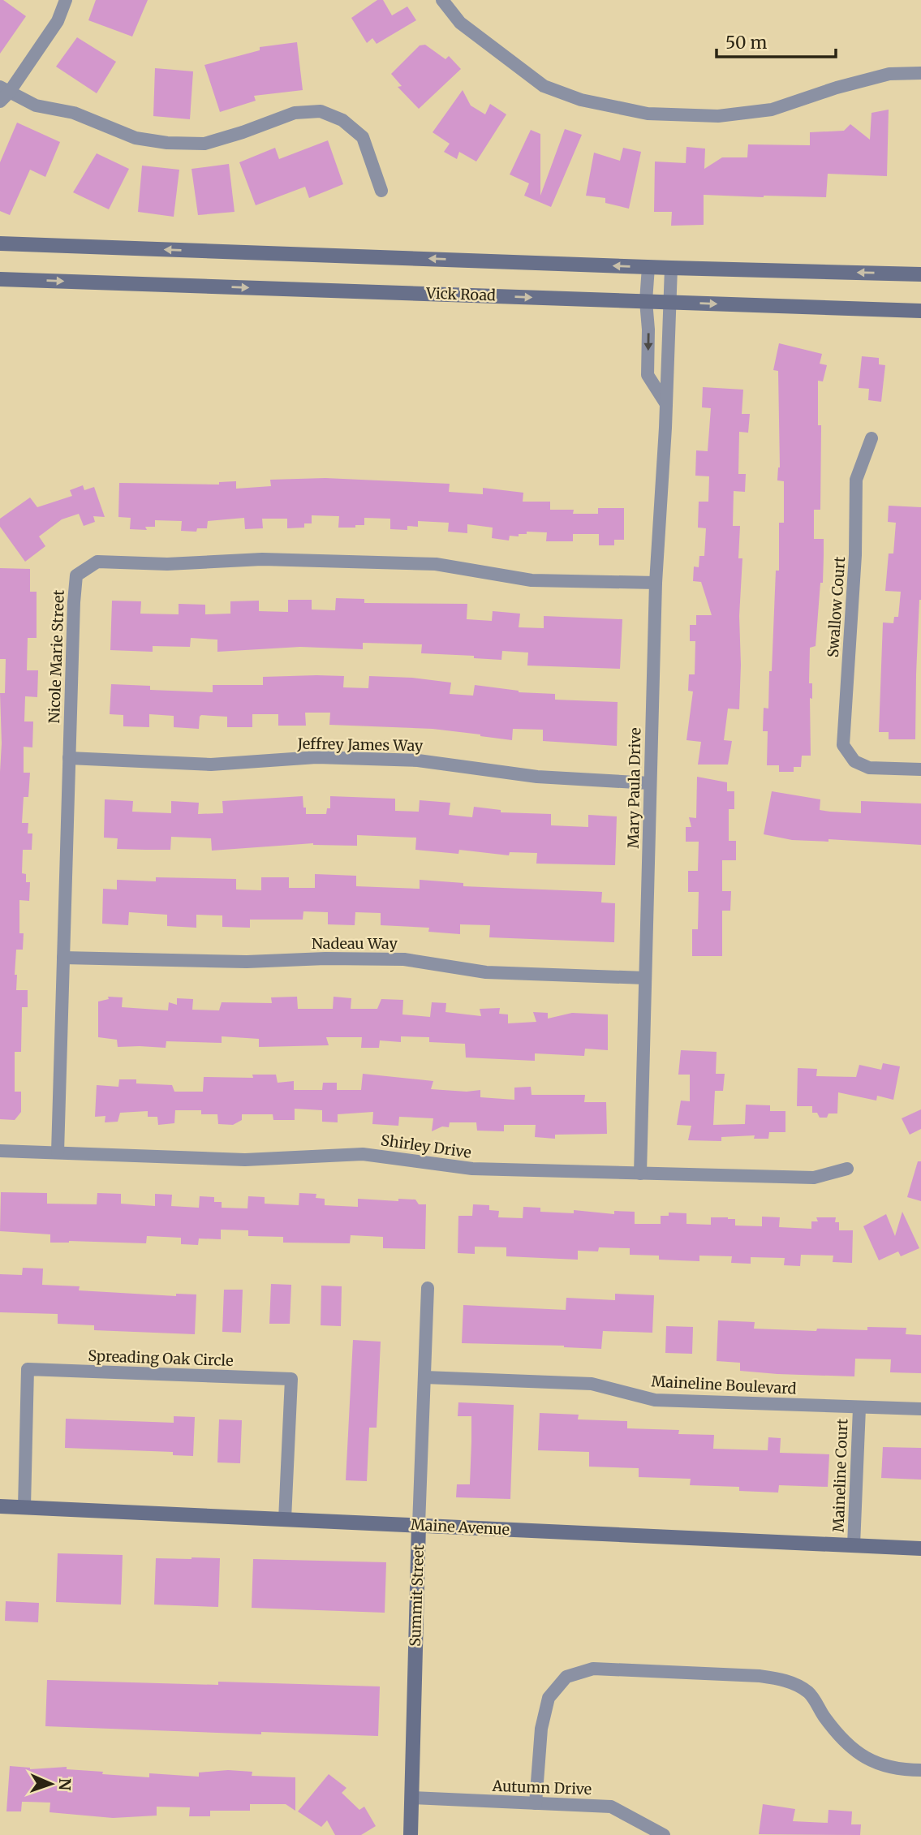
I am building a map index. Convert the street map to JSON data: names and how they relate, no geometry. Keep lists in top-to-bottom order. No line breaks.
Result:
{"streets":{"street":["Vick Road","Swallow Court","Nicole Marie Street","Jeffrey James Way","Mary Paula Drive","Nadeau Way","Shirley Drive","Spreading Oak Circle","Maineline Boulevard","Maineline Court","Maine Avenue","Summit Street","Autumn Drive"]},"crossings":[["Vick Road","Mary Paula Drive"],["Nicole Marie Street","Jeffrey James Way"],["Nicole Marie Street","Mary Paula Drive"],["Nicole Marie Street","Nadeau Way"],["Nicole Marie Street","Shirley Drive"],["Jeffrey James Way","Mary Paula Drive"],["Mary Paula Drive","Nadeau Way"],["Mary Paula Drive","Shirley Drive"],["Spreading Oak Circle","Maine Avenue"],["Maineline Boulevard","Maineline Court"],["Maineline Boulevard","Summit Street"],["Maineline Court","Maine Avenue"],["Maine Avenue","Summit Street"],["Summit Street","Autumn Drive"]],"scale_bar":"50 m","north":"right"}
